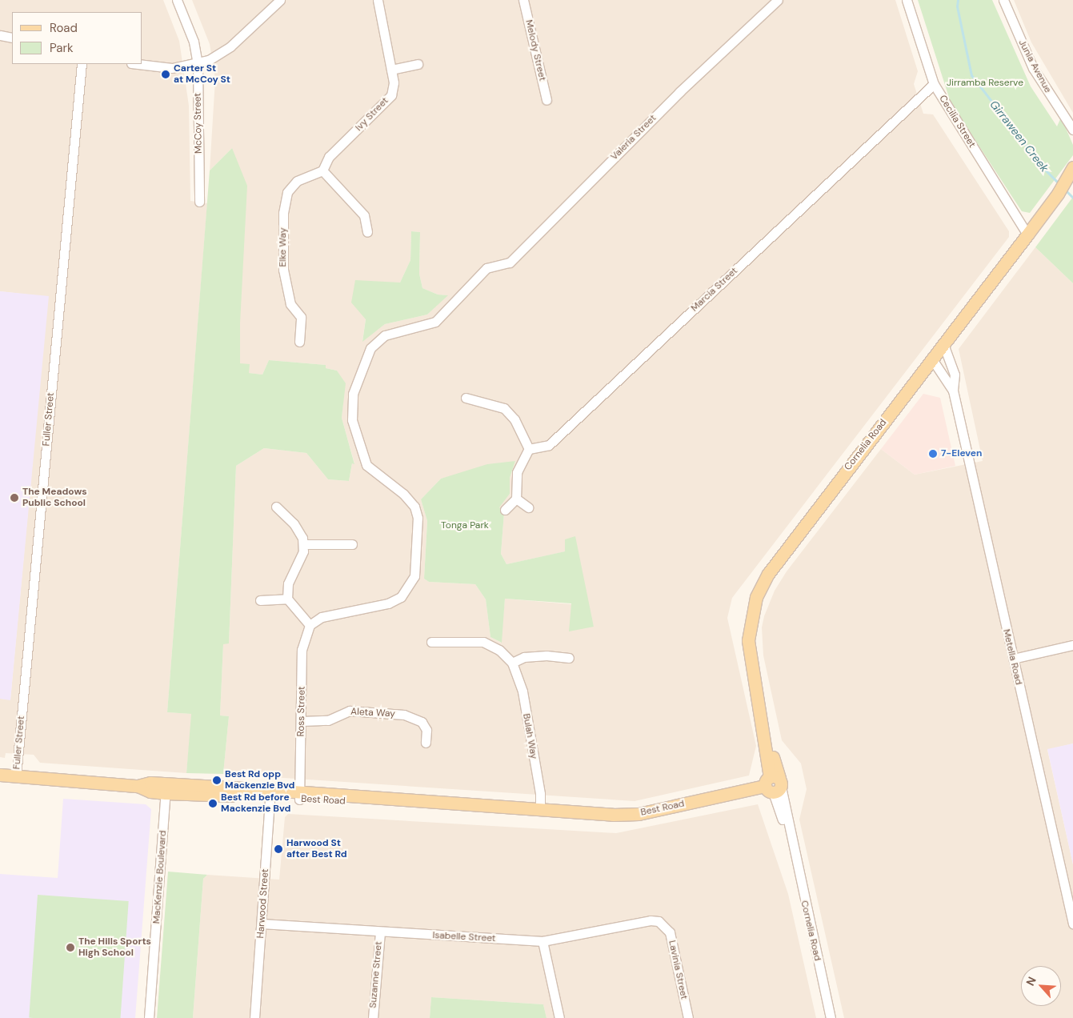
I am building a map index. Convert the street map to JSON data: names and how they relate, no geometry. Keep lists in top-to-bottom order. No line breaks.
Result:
{"streets":{"main road":["Cornelia Road","Best Road"],"street":["Melody Street","Junia Avenue","Ivy Street","Cecilia Street","McCoy Street","Valeria Street","Elke Way","Marcia Street","Fuller Street","Metella Road","Ross Street","Aleta Way","Bulah Way","MacKenzie Boulevard","Harwood Street","Isabelle Street","Lavinia Street","Suzanne Street"]},"crossings":[["Ivy Street","Elke Way"],["Cecilia Street","Marcia Street"],["Cecilia Street","Cornelia Road"],["Valeria Street","Ross Street"],["Fuller Street","Best Road"],["Cornelia Road","Metella Road"],["Cornelia Road","Best Road"],["Ross Street","Aleta Way"],["Ross Street","Best Road"],["Bulah Way","Best Road"],["Best Road","MacKenzie Boulevard"],["Best Road","Harwood Street"],["Harwood Street","Isabelle Street"],["Isabelle Street","Lavinia Street"],["Isabelle Street","Suzanne Street"]],"water":["Girraween Creek"],"parks":["Jirramba Reserve","Tonga Park"],"places":["Carter St at McCoy St","7-Eleven","The Meadows Public School","Best Rd opp Mackenzie Bvd","Best Rd before Mackenzie Bvd","Harwood St after Best Rd","The Hills Sports High School"],"legend":["Road","Park"],"north":"top left"}
